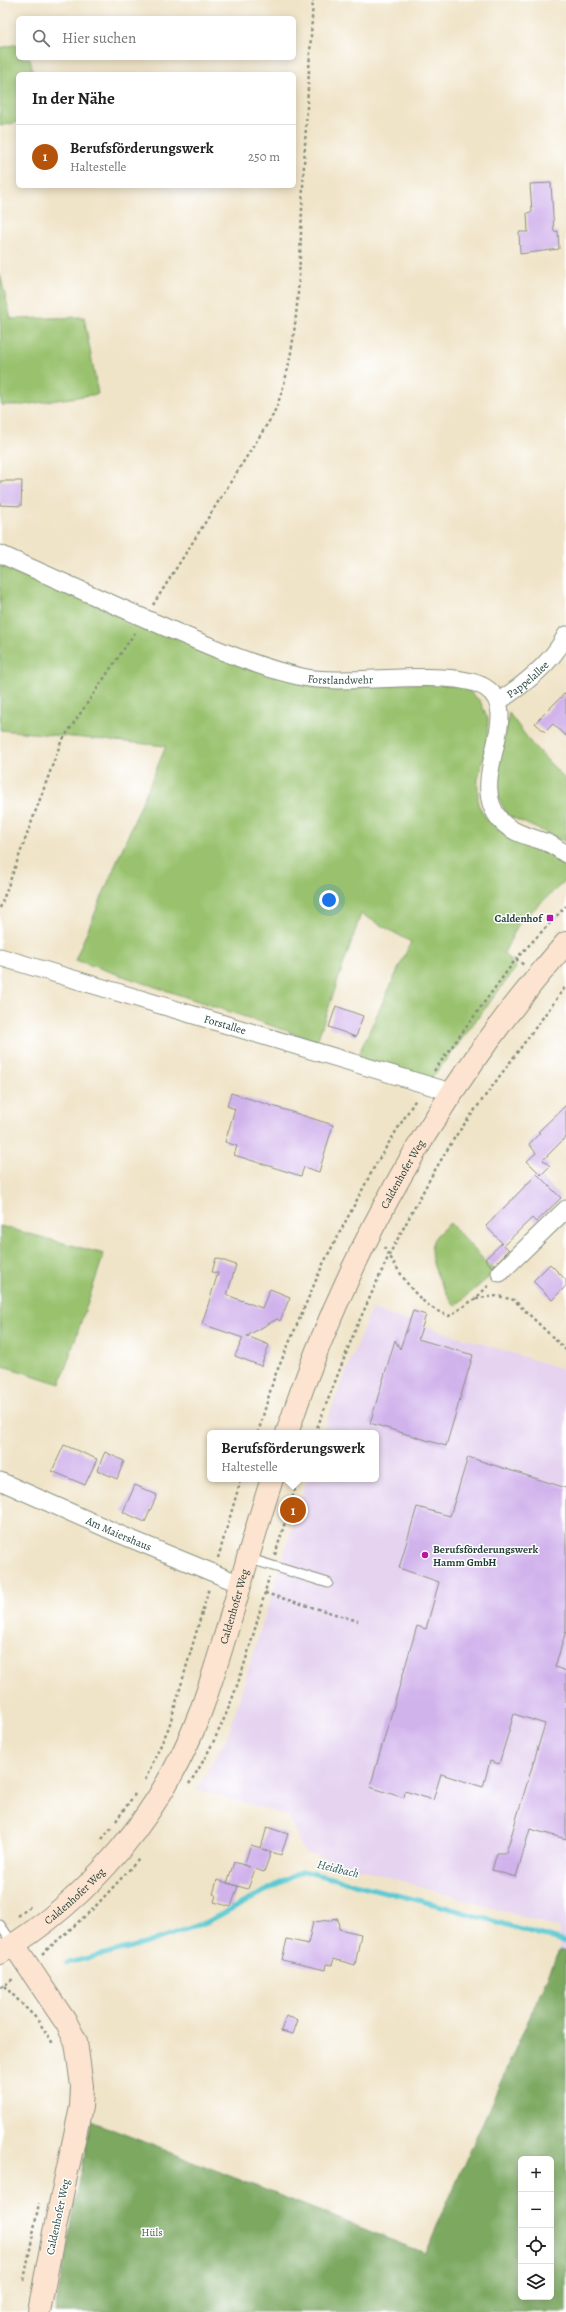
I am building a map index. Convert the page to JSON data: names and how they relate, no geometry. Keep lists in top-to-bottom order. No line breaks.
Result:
{"streets":{"main road":["Caldenhofer Weg"],"street":["Forstlandwehr","Pappelallee","Forstallee","Am Maiershaus"]},"crossings":[["Forstlandwehr","Pappelallee"],["Forstallee","Caldenhofer Weg"],["Caldenhofer Weg","Am Maiershaus"]],"water":["Heidbach"],"parks":["Hüls"],"places":{"transit":["Caldenhof"],"other":["Berufsförderungswerk Hamm GmbH"]},"page":{"search":"Hier suchen","heading":"In der Nähe","list":[{"mark":"1","name":"Berufsförderungswerk","note":"Haltestelle","value":"250 m"}],"popup":["Berufsförderungswerk","Haltestelle"],"pins":"1","map_buttons":["+","−"]}}
